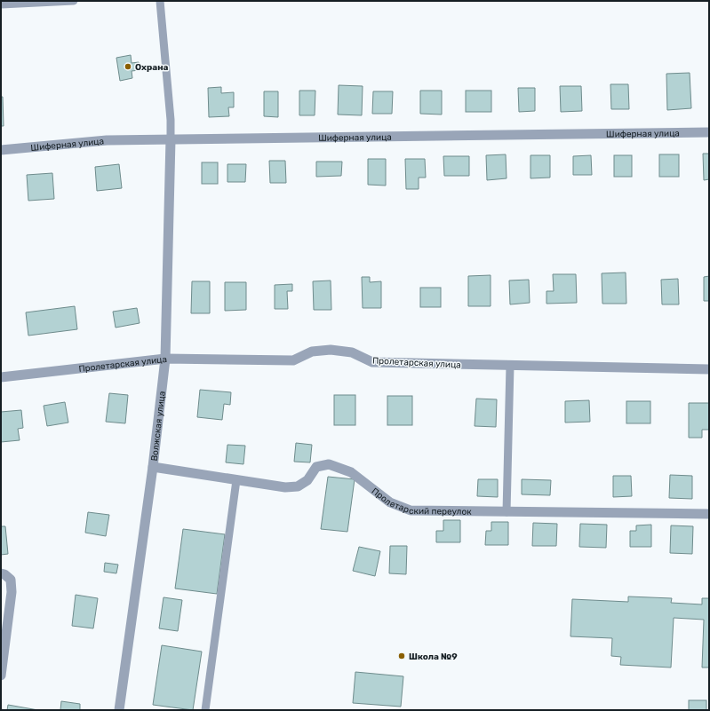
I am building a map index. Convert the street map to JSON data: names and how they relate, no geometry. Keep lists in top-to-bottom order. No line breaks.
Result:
{"streets":{"street":["Шиферная улица","Пролетарская улица","Волжская улица","Пролетарский переулок"]},"crossings":[["Шиферная улица","Волжская улица"],["Пролетарская улица","Волжская улица"],["Волжская улица","Пролетарский переулок"]],"places":["Охрана","Школа №9"]}
